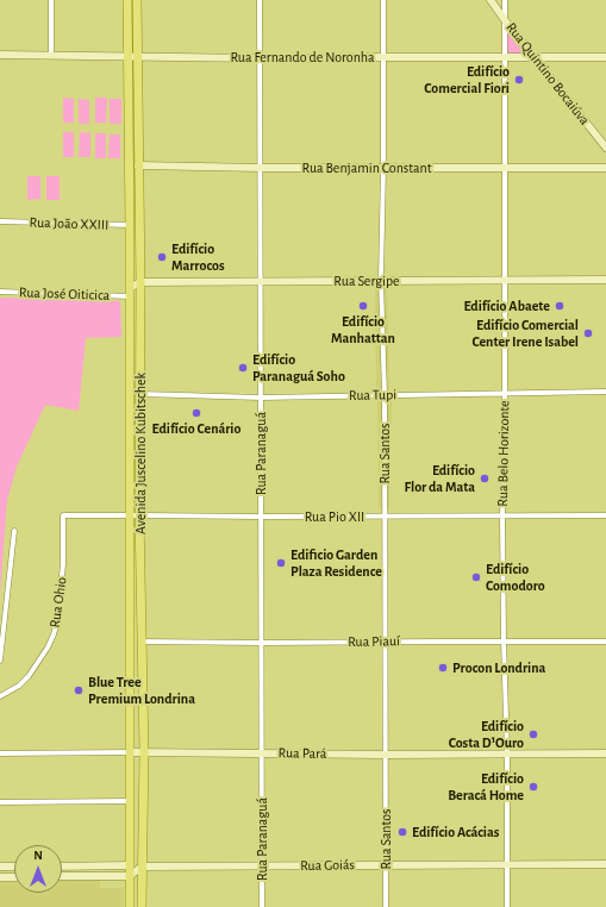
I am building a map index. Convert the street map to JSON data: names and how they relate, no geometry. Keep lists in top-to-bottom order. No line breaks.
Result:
{"streets":{"main road":["Avenida Juscelino Kubitschek"],"street":["Rua Fernando de Noronha","Rua Quintino Bocaiúva","Rua Benjamin Constant","Rua João XXIII","Rua Sergipe","Rua José Oiticica","Rua Tupi","Rua Paranaguá","Rua Santos","Rua Belo Horizonte","Rua Pio XII","Rua Ohio","Rua Piauí","Rua Pará","Rua Goiás"]},"crossings":[["Rua Fernando de Noronha","Rua Quintino Bocaiúva"],["Rua Fernando de Noronha","Avenida Juscelino Kubitschek"],["Rua Fernando de Noronha","Rua Paranaguá"],["Rua Fernando de Noronha","Rua Santos"],["Rua Fernando de Noronha","Rua Belo Horizonte"],["Rua Quintino Bocaiúva","Rua Belo Horizonte"],["Rua Benjamin Constant","Avenida Juscelino Kubitschek"],["Rua Benjamin Constant","Rua Paranaguá"],["Rua Benjamin Constant","Rua Santos"],["Rua Benjamin Constant","Rua Belo Horizonte"],["Rua João XXIII","Avenida Juscelino Kubitschek"],["Rua Sergipe","Rua José Oiticica"],["Rua Sergipe","Avenida Juscelino Kubitschek"],["Rua Sergipe","Rua Paranaguá"],["Rua Sergipe","Rua Santos"],["Rua Sergipe","Rua Belo Horizonte"],["Rua José Oiticica","Avenida Juscelino Kubitschek"],["Rua Tupi","Avenida Juscelino Kubitschek"],["Rua Tupi","Rua Paranaguá"],["Rua Tupi","Rua Santos"],["Rua Tupi","Rua Belo Horizonte"],["Avenida Juscelino Kubitschek","Rua Pio XII"],["Avenida Juscelino Kubitschek","Rua Piauí"],["Avenida Juscelino Kubitschek","Rua Pará"],["Avenida Juscelino Kubitschek","Rua Goiás"],["Rua Paranaguá","Rua Pio XII"],["Rua Paranaguá","Rua Piauí"],["Rua Paranaguá","Rua Pará"],["Rua Paranaguá","Rua Goiás"],["Rua Santos","Rua Pio XII"],["Rua Santos","Rua Piauí"],["Rua Santos","Rua Pará"],["Rua Santos","Rua Goiás"],["Rua Belo Horizonte","Rua Pio XII"],["Rua Belo Horizonte","Rua Piauí"],["Rua Belo Horizonte","Rua Pará"],["Rua Belo Horizonte","Rua Goiás"],["Rua Pio XII","Rua Ohio"]],"places":["Edifício Comercial Fiori","Edifício Marrocos","Edifício Manhattan","Edifício Abaete","Edifício Comercial Center Irene Isabel","Edifício Paranaguá Soho","Edifício Cenário","Edifício Flor da Mata","Edificio Garden Plaza Residence","Edifício Comodoro","Procon Londrina","Blue Tree Premium Londrina","Edifício Costa D¹Ouro","Edifício Beracá Home","Edifício Acácias"],"north":"top"}
